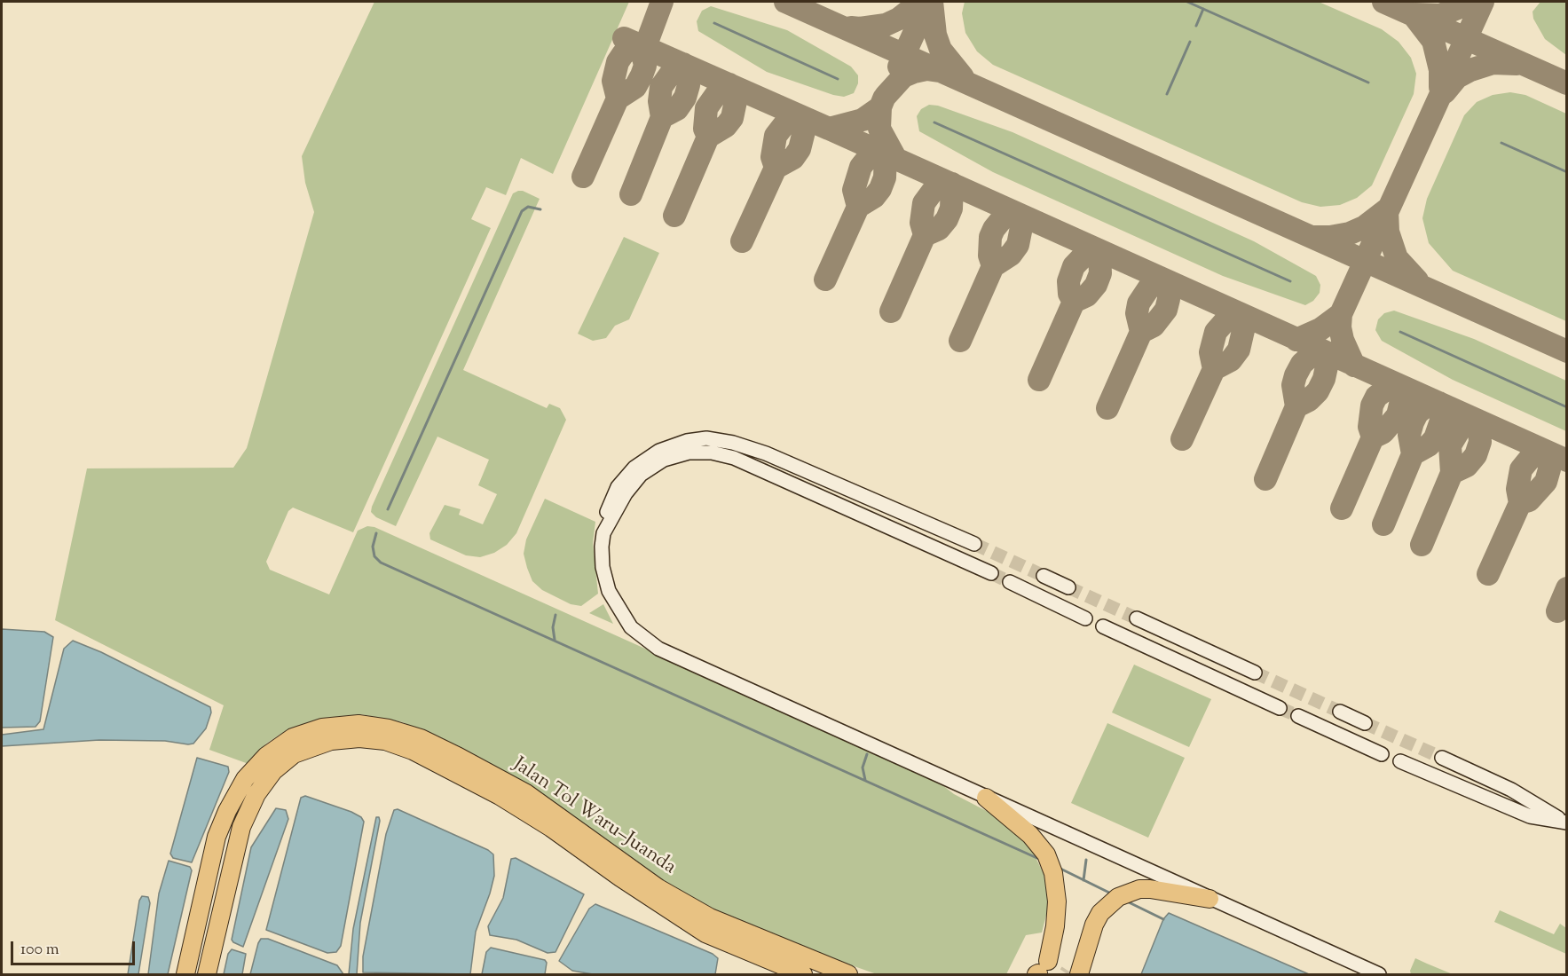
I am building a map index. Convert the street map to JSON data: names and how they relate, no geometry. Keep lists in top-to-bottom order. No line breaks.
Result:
{"streets":{"highway":["Jalan Tol Waru–Juanda"]},"scale_bar":"100 m"}
